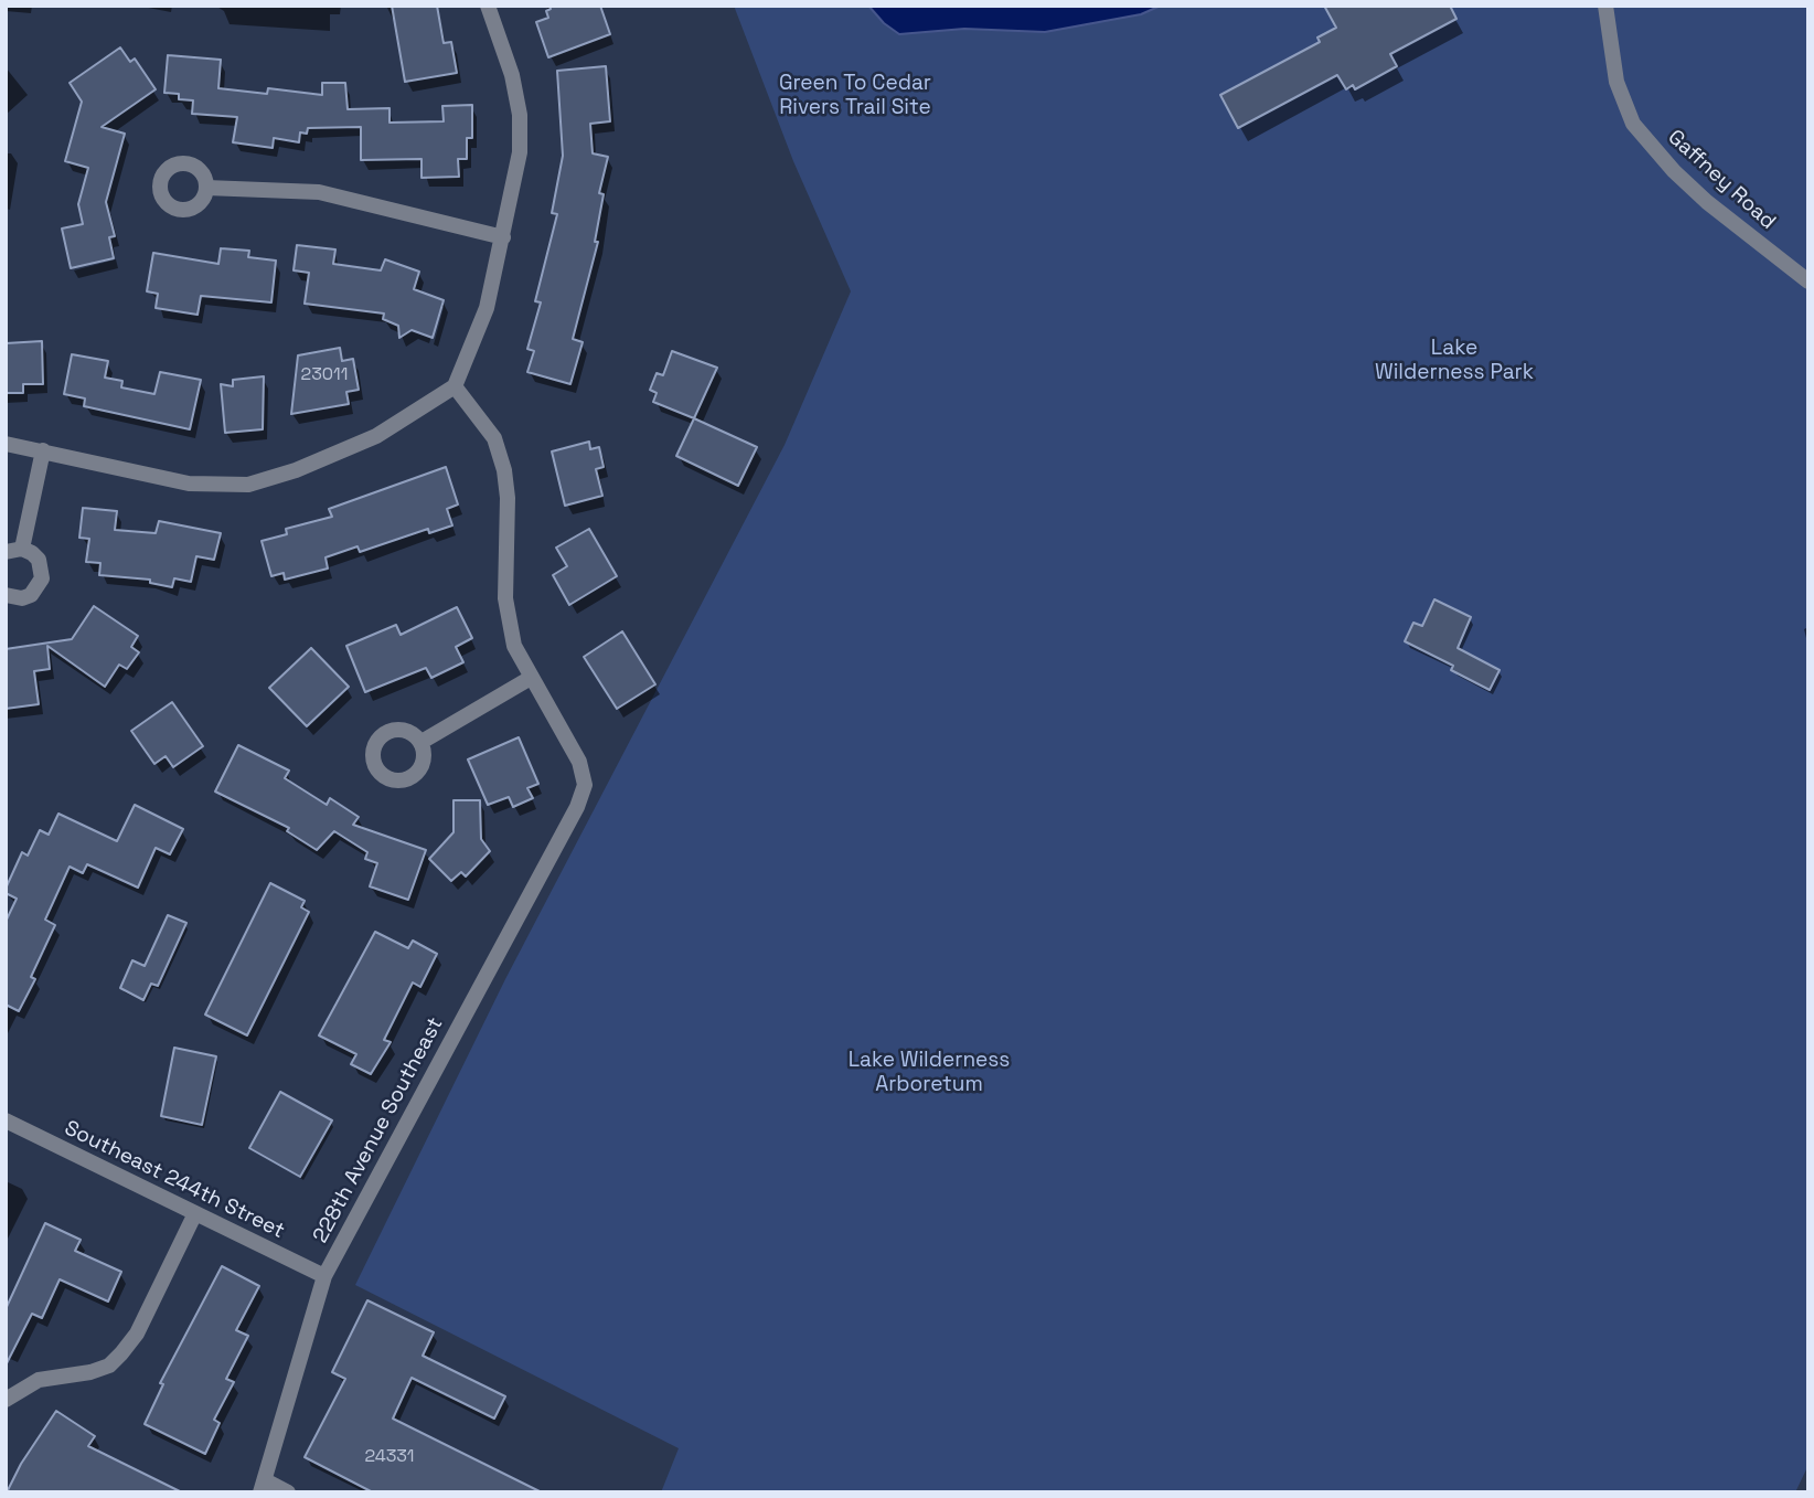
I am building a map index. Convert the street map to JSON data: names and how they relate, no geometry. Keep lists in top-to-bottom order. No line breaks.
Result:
{"streets":{"street":["Gaffney Road","228th Avenue Southeast","Southeast 244th Street"]},"crossings":[["228th Avenue Southeast","Southeast 244th Street"]],"parks":["Green To Cedar Rivers Trail Site","Lake Wilderness Park","Lake Wilderness Arboretum"],"house_numbers":["23011","24331"]}
